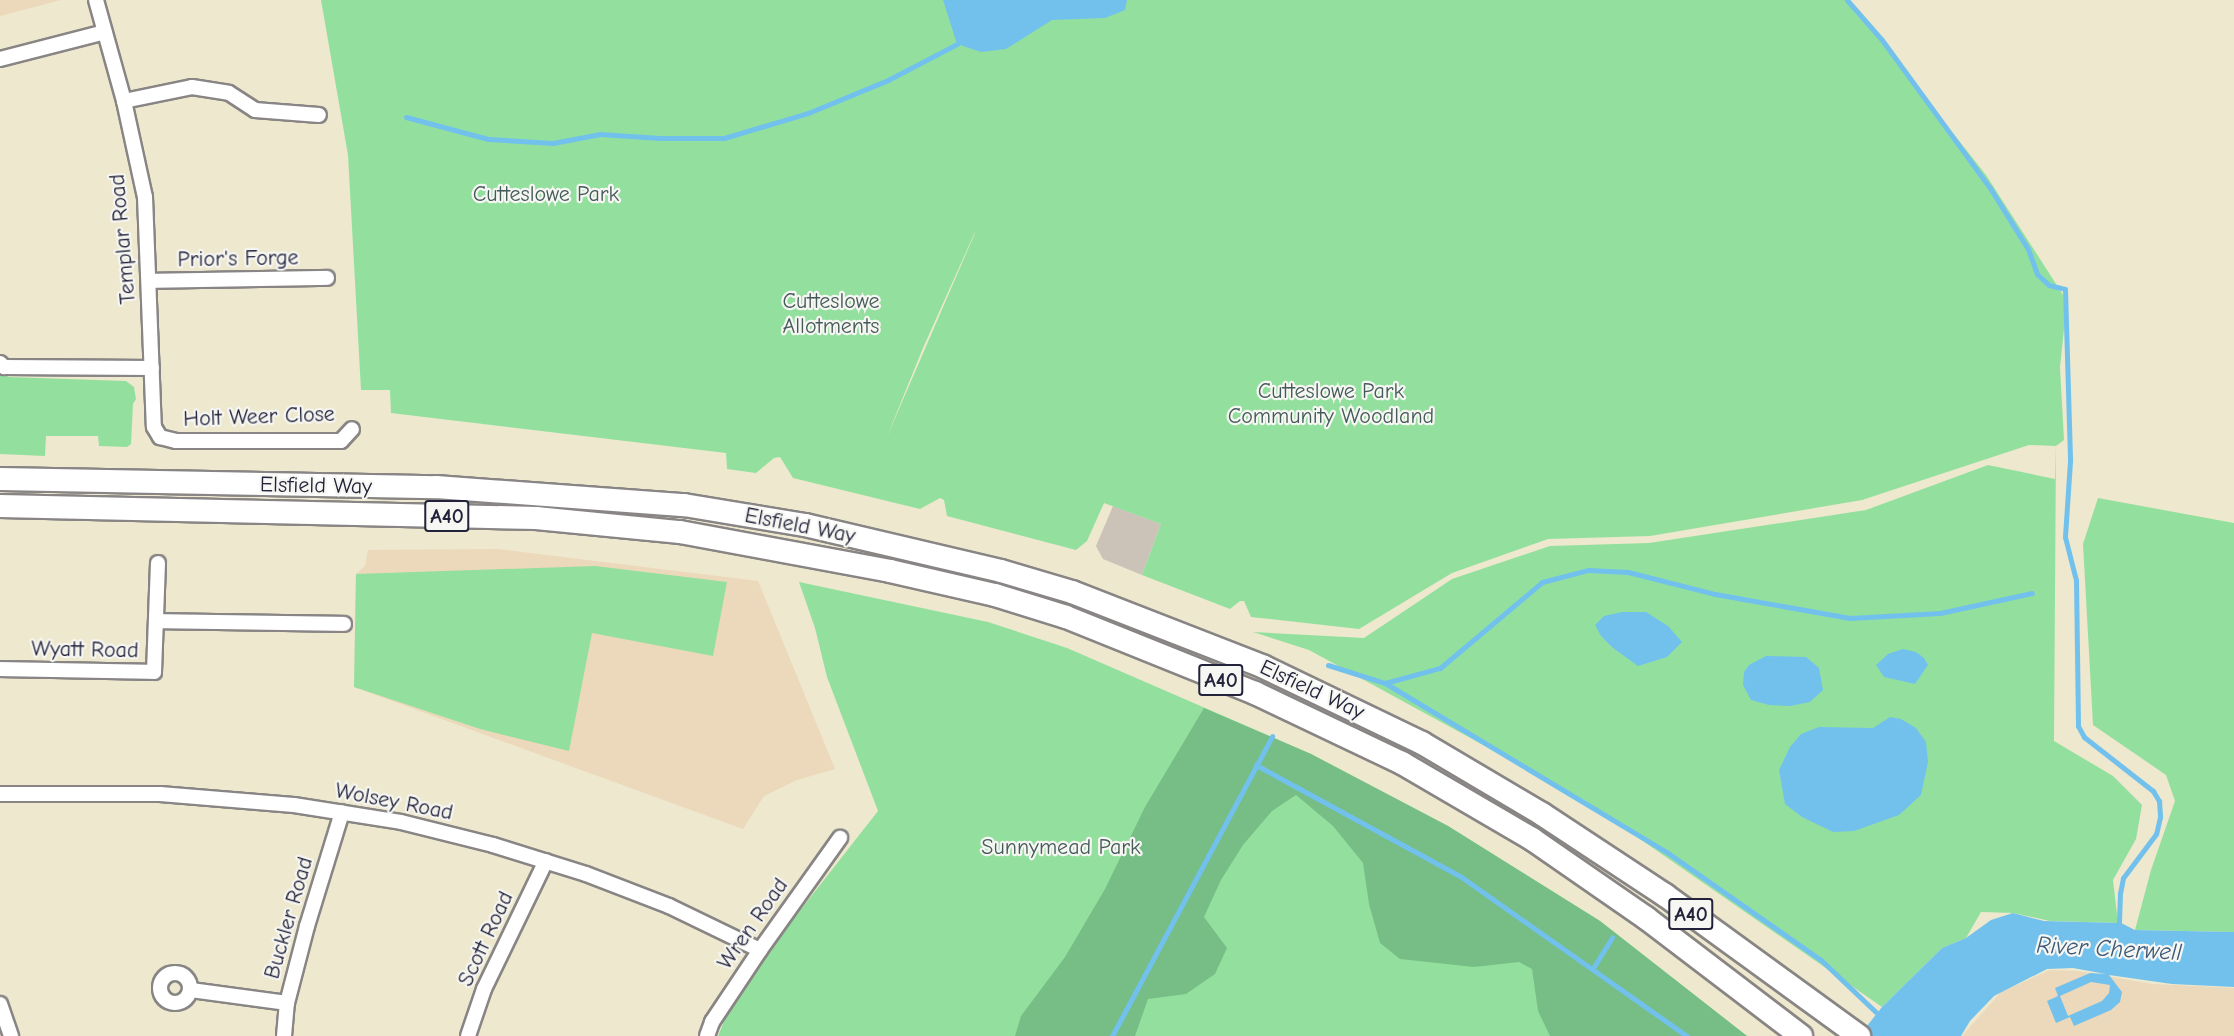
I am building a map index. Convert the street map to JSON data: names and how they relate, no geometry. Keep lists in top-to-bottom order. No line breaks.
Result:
{"streets":{"highway":["Elsfield Way","A40"],"street":["Templar Road","Prior's Forge","Holt Weer Close","Wyatt Road","Wolsey Road","Buckler Road","Wren Road","Scott Road"]},"crossings":[["Templar Road","Prior's Forge"],["Templar Road","Holt Weer Close"],["Wolsey Road","Buckler Road"],["Wolsey Road","Wren Road"],["Wolsey Road","Scott Road"]],"water":["River Cherwell"],"parks":["Cutteslowe Park","Cutteslowe Allotments","Cutteslowe Park Community Woodland","Sunnymead Park"]}
